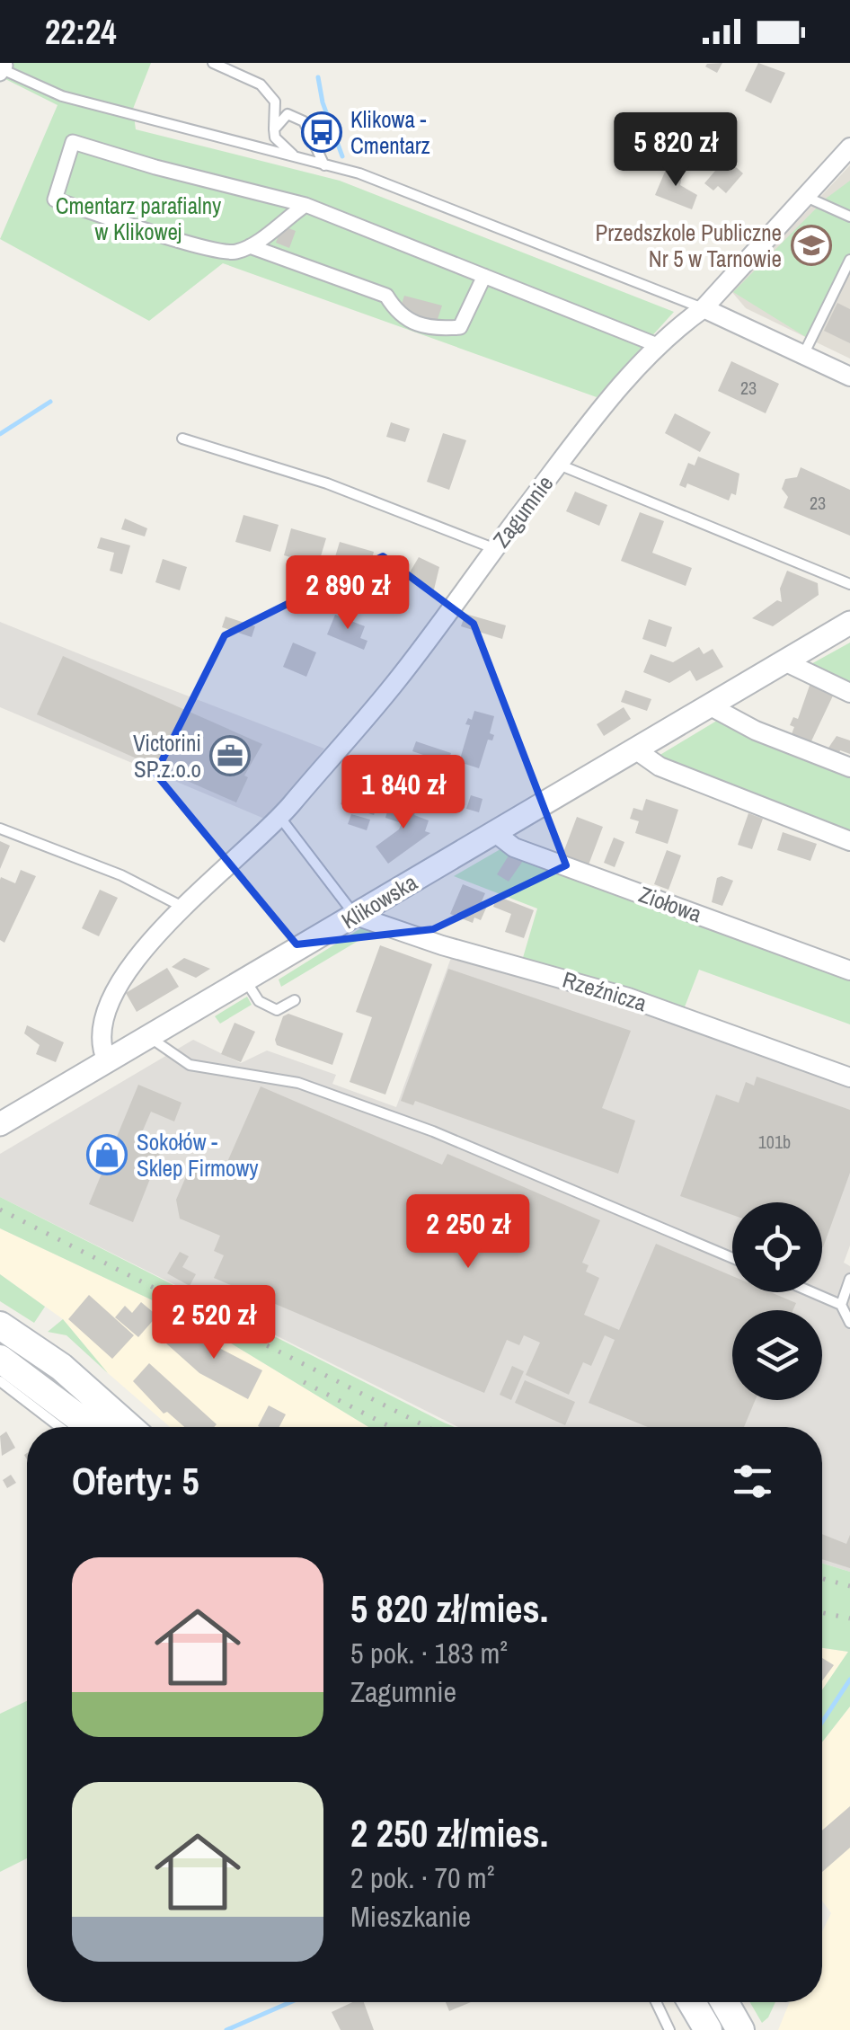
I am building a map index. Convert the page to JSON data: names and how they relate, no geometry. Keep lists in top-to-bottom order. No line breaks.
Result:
{"streets":{"street":["Zagumnie","Klikowska","Ziołowa","Rzeźnicza"]},"crossings":[["Zagumnie","Klikowska"],["Klikowska","Ziołowa"],["Klikowska","Rzeźnicza"]],"parks":["Cmentarz parafialny w Klikowej"],"places":{"bus stop":["Klikowa - Cmentarz"],"school or university":["Przedszkole Publiczne Nr 5 w Tarnowie"],"office":["Victorini SP.z.o.o"],"shop":["Sokołów - Sklep Firmowy"]},"house_numbers":["23","23","101b"],"page":{"status":"22:24","price":["5 820 zł","2 890 zł","1 840 zł","2 250 zł","2 520 zł"],"heading":"Oferty: 5","list":[{"name":"5 820 zł/mies.","note":"5 pok. · 183 m² · Zagumnie"},{"name":"2 250 zł/mies.","note":"2 pok. · 70 m² · Mieszkanie"}]}}
